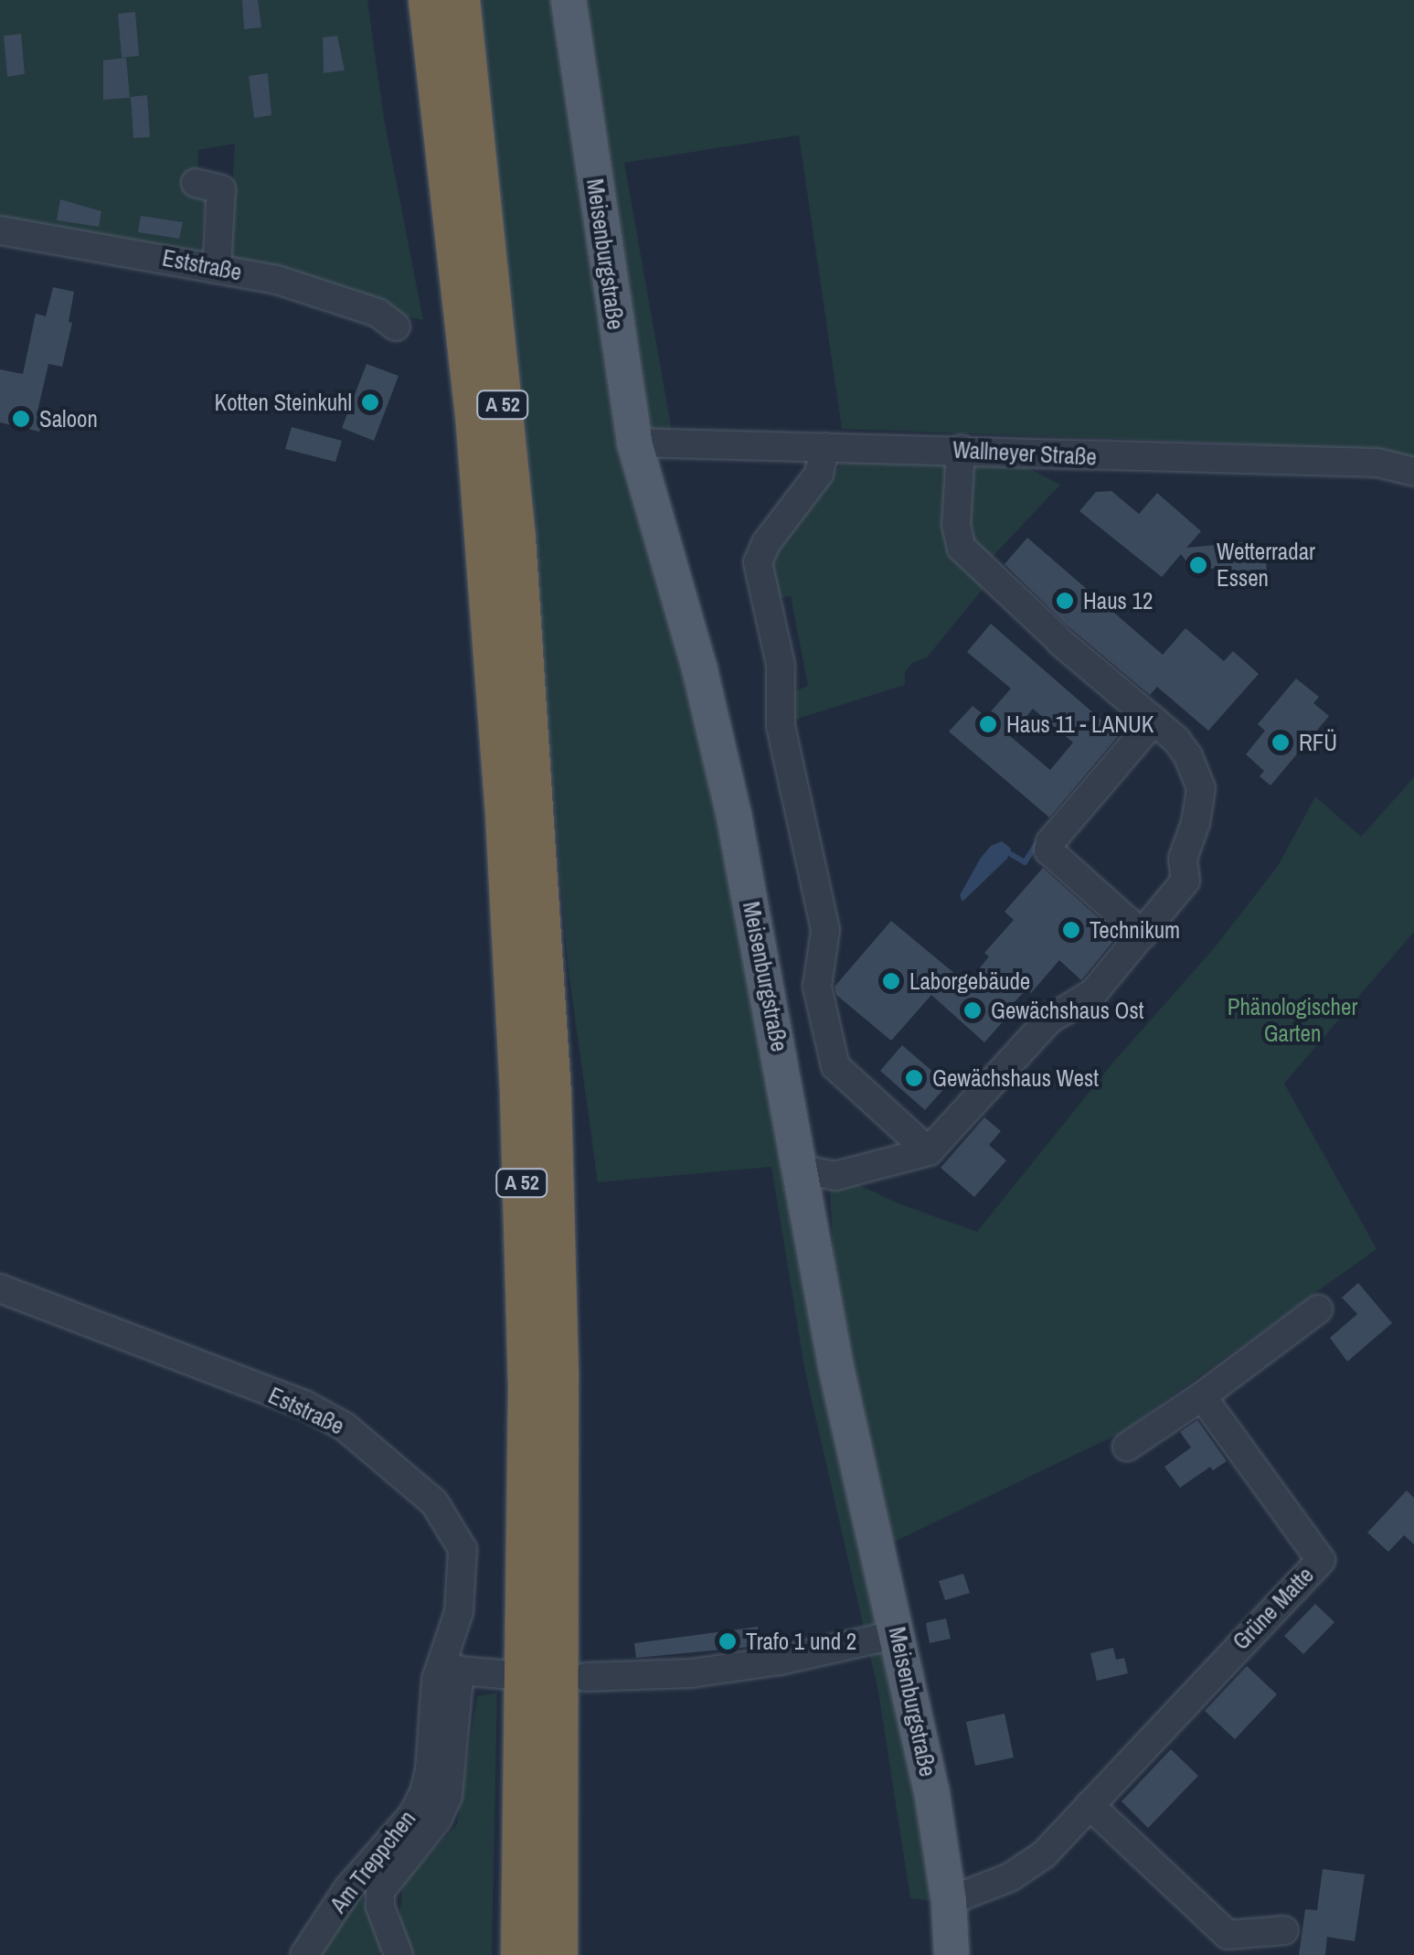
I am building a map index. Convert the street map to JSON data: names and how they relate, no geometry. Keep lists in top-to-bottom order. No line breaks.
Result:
{"streets":{"highway":["A 52"],"main road":["Meisenburgstraße"],"street":["Eststraße","Wallneyer Straße","Grüne Matte","Am Treppchen"]},"crossings":[["Meisenburgstraße","Wallneyer Straße"],["Meisenburgstraße","Grüne Matte"],["Eststraße","Am Treppchen"]],"parks":["Phänologischer Garten"],"places":["Kotten Steinkuhl","Saloon","Wetterradar Essen","Haus 12","Haus 11 - LANUK","RFÜ","Technikum","Laborgebäude","Gewächshaus Ost","Gewächshaus West","Trafo 1 und 2"]}
